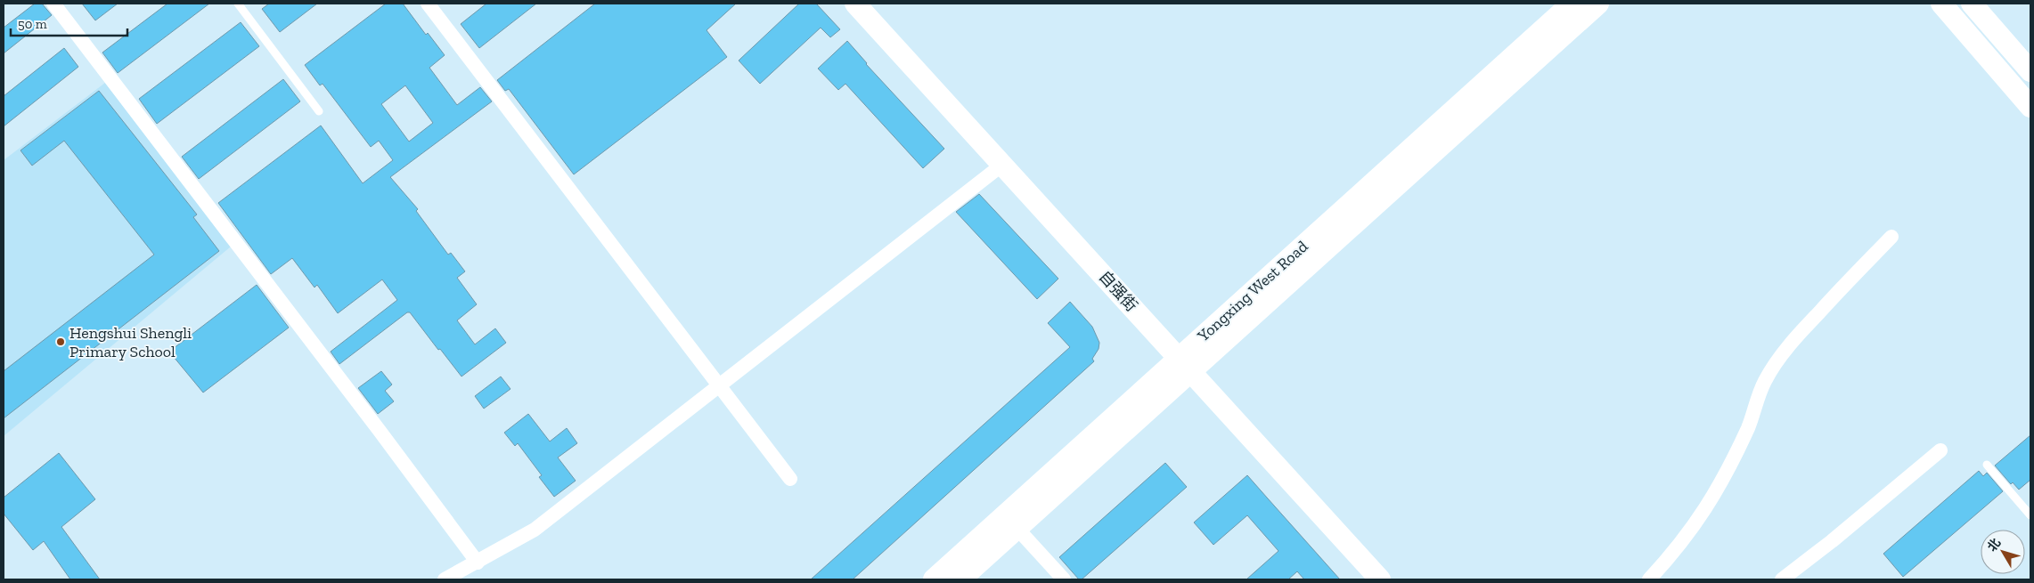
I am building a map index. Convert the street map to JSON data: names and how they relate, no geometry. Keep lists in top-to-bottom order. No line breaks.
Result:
{"streets":{"main road":["自强街","Yongxing West Road"]},"crossings":[["自强街","Yongxing West Road"]],"places":["Hengshui Shengli Primary School"],"scale_bar":"50 m","north":"top left"}
